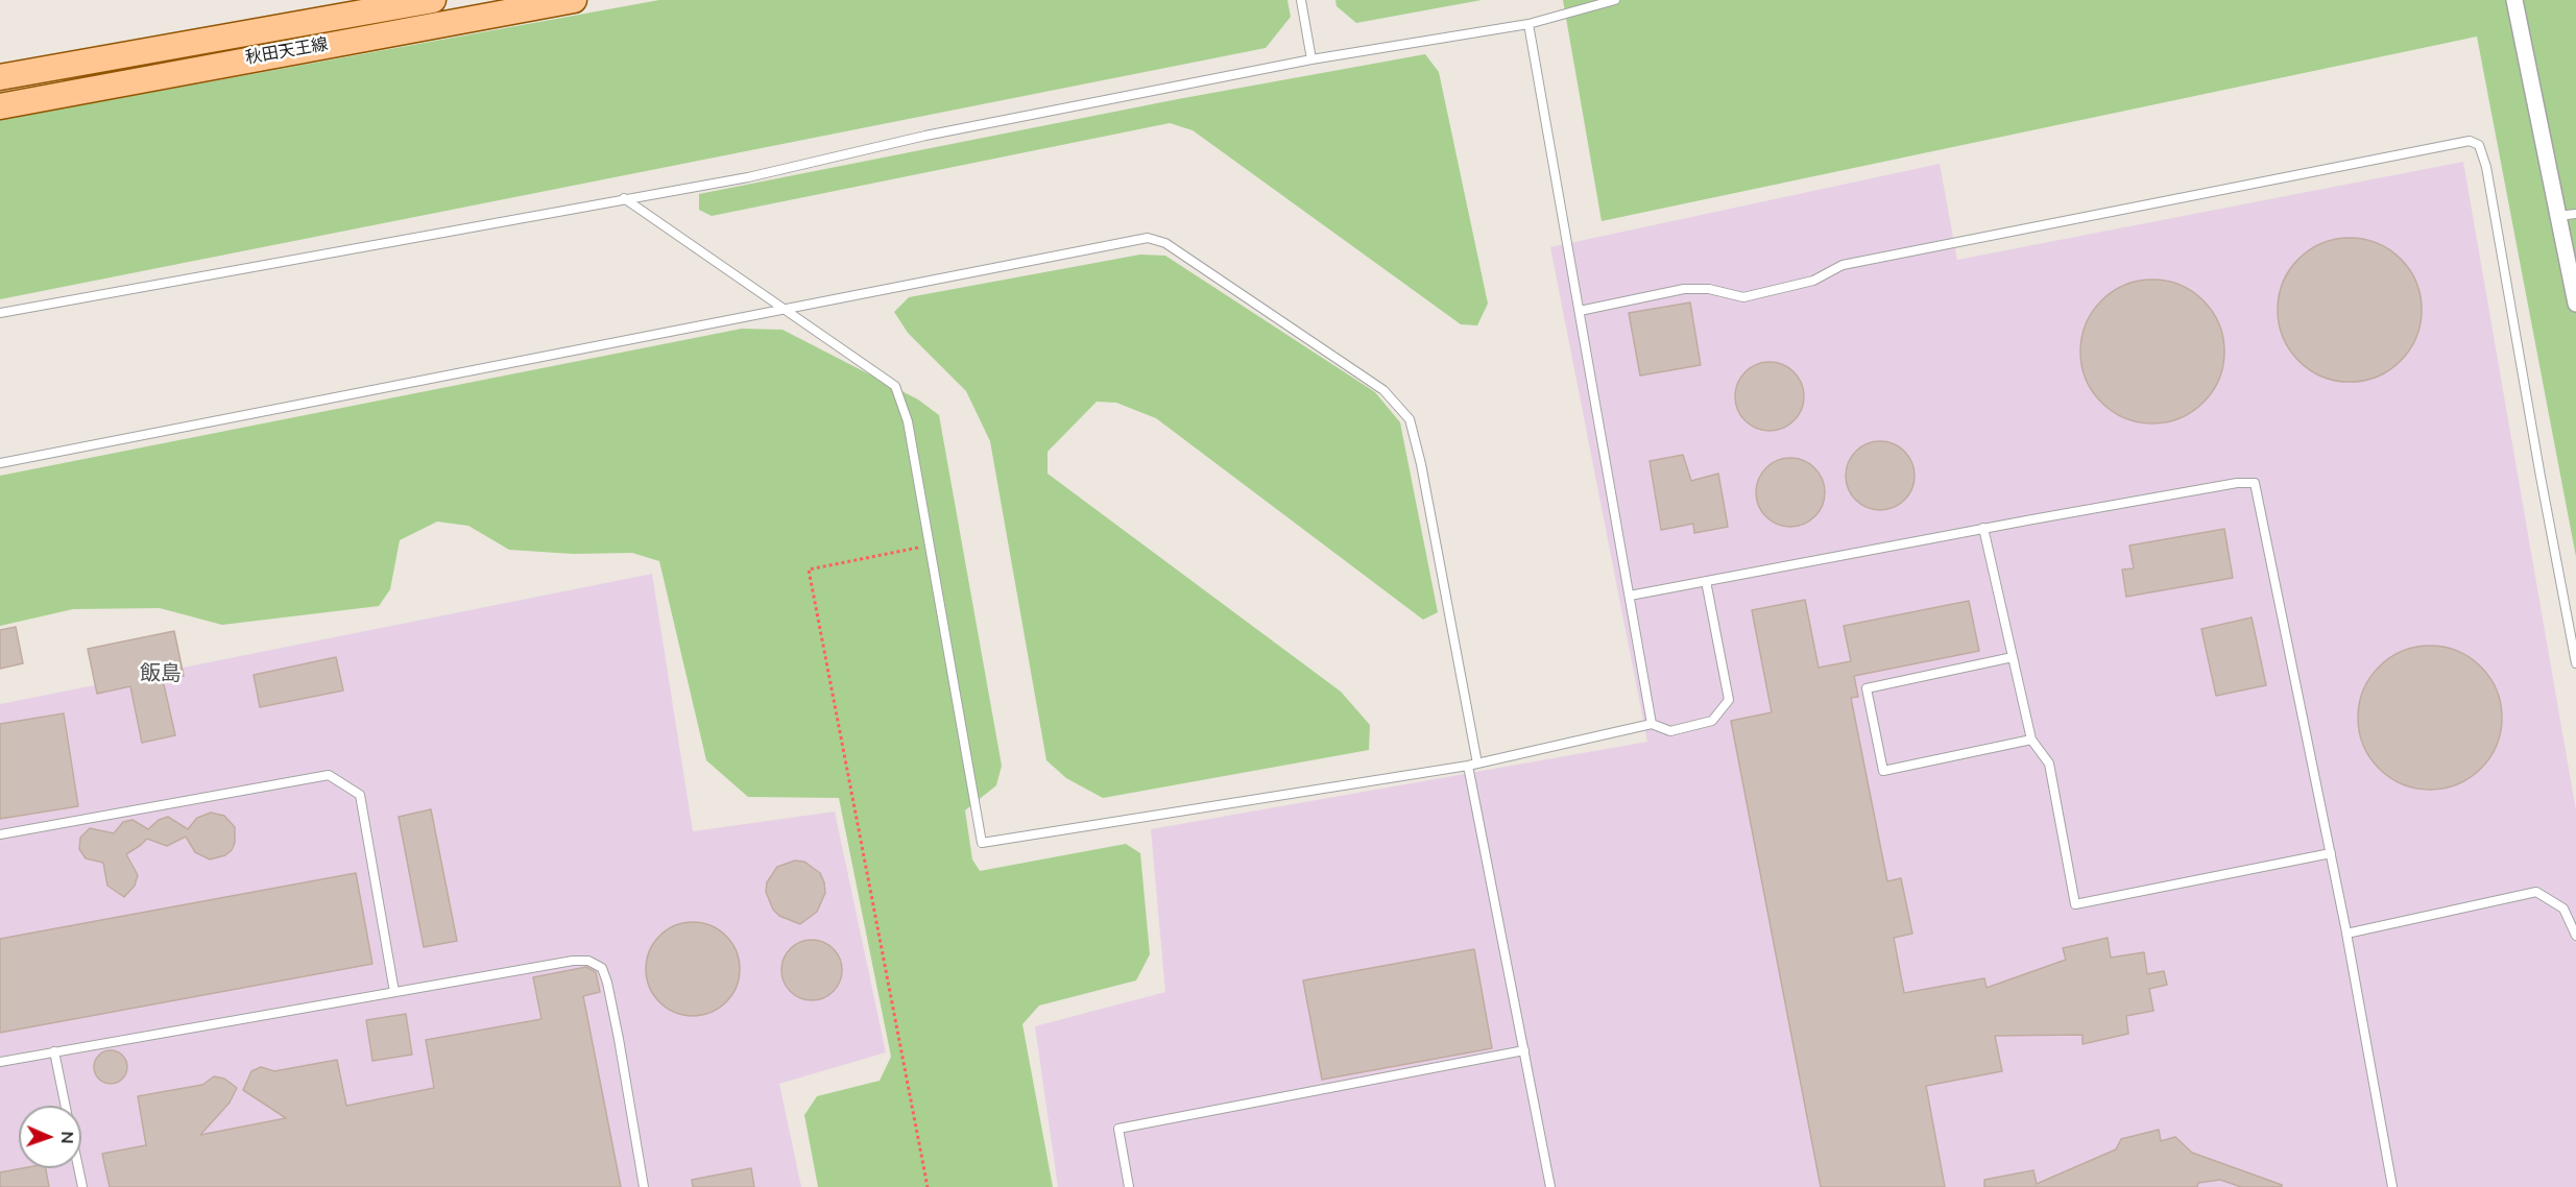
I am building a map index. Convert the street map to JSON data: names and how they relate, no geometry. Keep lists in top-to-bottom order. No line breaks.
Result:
{"streets":{"main road":["秋田天王線"]},"districts":["飯島"],"north":"right"}
